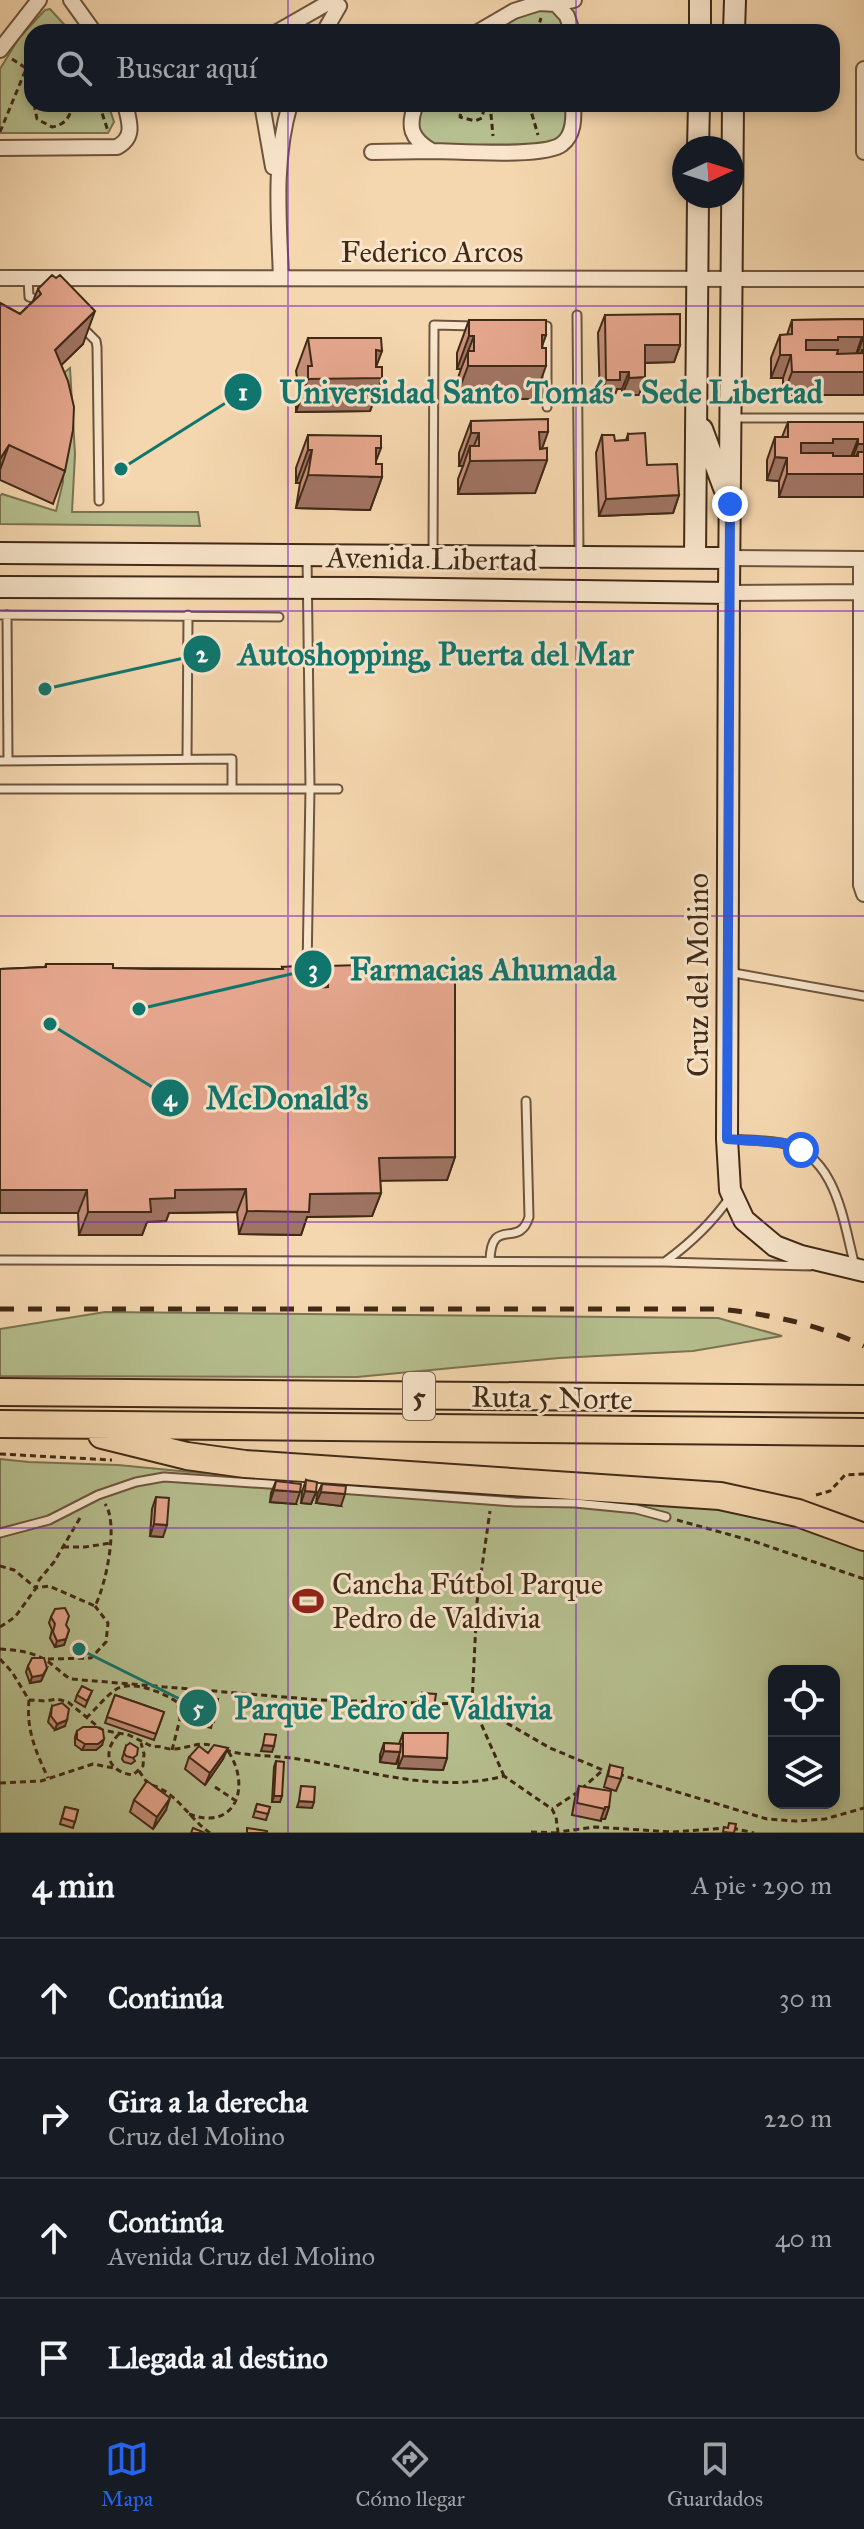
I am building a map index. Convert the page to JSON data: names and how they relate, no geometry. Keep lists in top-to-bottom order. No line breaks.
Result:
{"streets":{"highway":["5","Ruta 5 Norte"],"street":["Federico Arcos","Avenida Libertad","Cruz del Molino"]},"crossings":[["Federico Arcos","Cruz del Molino"],["Avenida Libertad","Cruz del Molino"]],"places":{"other":["Universidad Santo Tomás - Sede Libertad","Autoshopping, Puerta del Mar","Farmacias Ahumada","McDonald's","Parque Pedro de Valdivia"],"sports":["Cancha Fútbol Parque Pedro de Valdivia"]},"north":"right","page":{"search":"Buscar aquí","heading":["4 min","A pie · 290 m"],"list":[["Continúa","30 m"],["Gira a la derecha","Cruz del Molino","220 m"],["Continúa","Avenida Cruz del Molino","40 m"],"Llegada al destino"],"nav":["Mapa","Cómo llegar","Guardados"]}}
